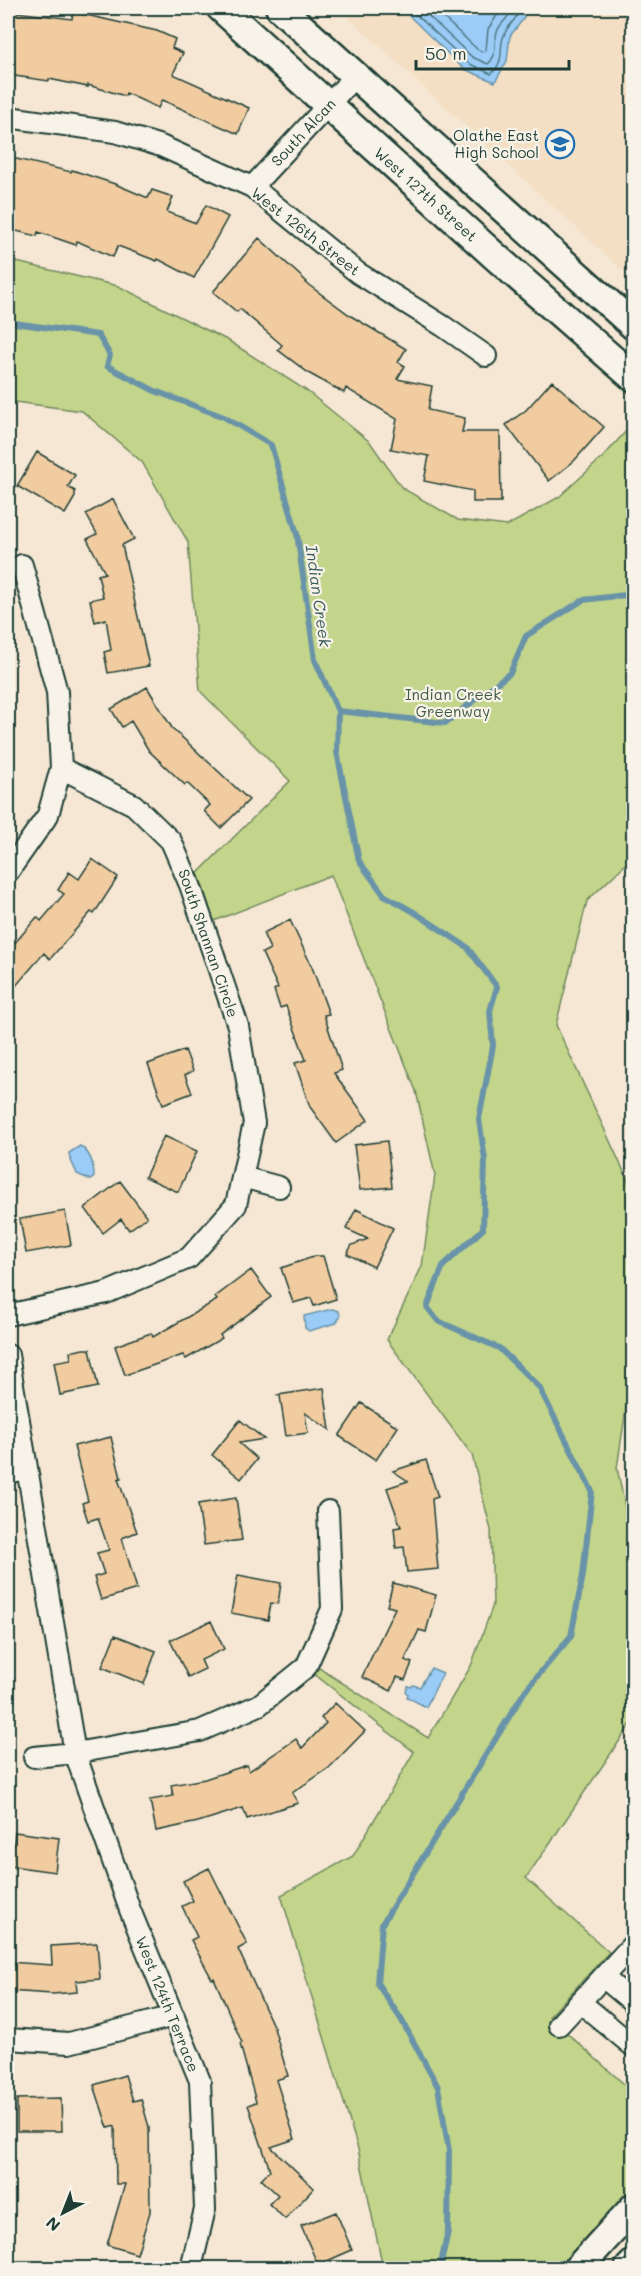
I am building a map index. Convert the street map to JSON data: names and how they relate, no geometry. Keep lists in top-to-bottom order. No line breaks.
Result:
{"streets":{"main road":["West 127th Street"],"street":["South Alcan","West 126th Street","South Shannan Circle","West 124th Terrace"]},"crossings":[["South Alcan","West 127th Street"],["South Alcan","West 126th Street"]],"water":["Indian Creek"],"parks":["Indian Creek Greenway"],"places":{"school or university":["Olathe East High School"]},"scale_bar":"50 m","north":"bottom left"}
